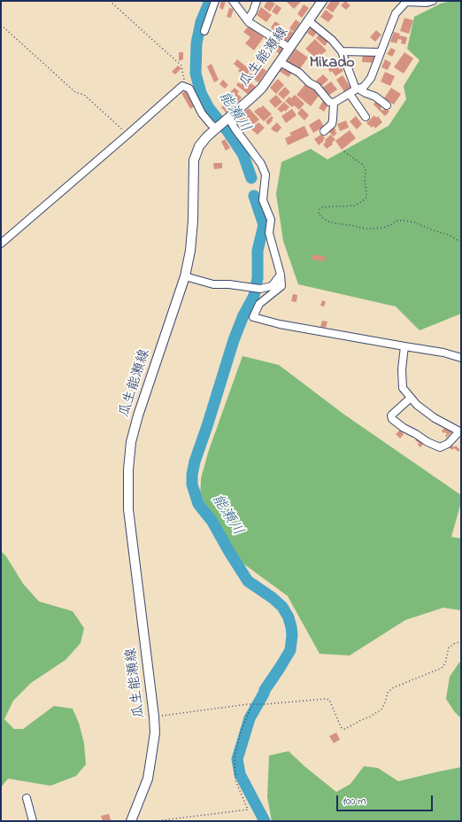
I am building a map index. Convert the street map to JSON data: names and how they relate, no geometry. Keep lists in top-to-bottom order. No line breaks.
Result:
{"streets":{"main road":["瓜生能瀬線"]},"districts":["Mikado"],"water":["能瀬川"],"scale_bar":"100 m"}
